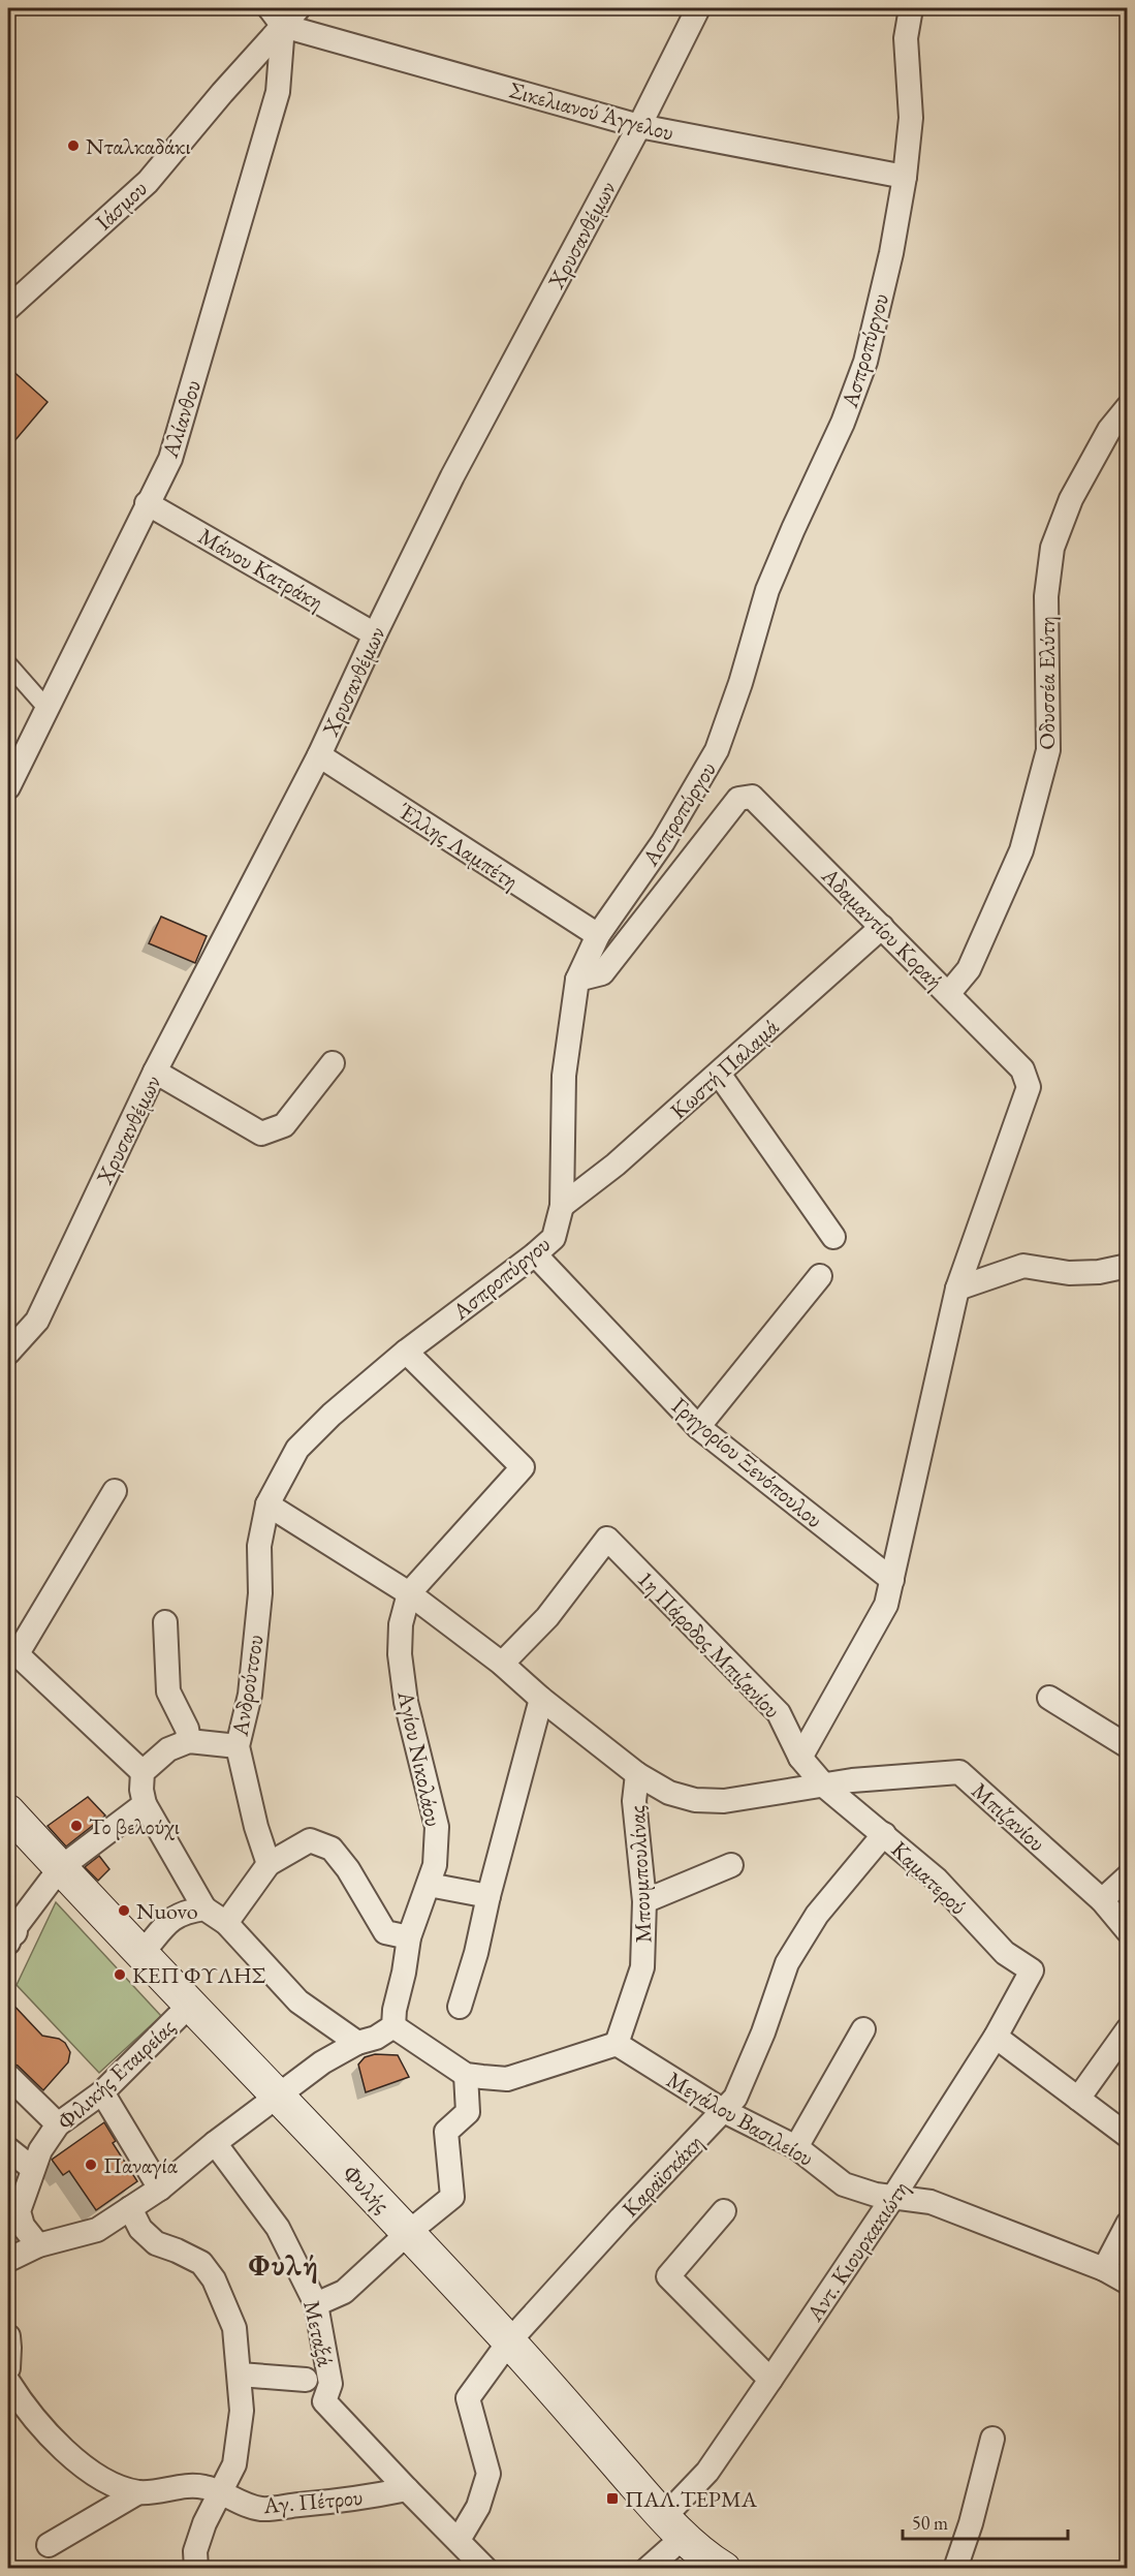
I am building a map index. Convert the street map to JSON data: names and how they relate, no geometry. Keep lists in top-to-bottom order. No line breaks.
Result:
{"streets":{"main road":["Φυλής"],"street":["Σικελιανού Άγγελου","Ιάσμου","Χρυσανθέμων","Ασπροπύργου","Αλίανθου","Μάνου Κατράκη","Οδυσσέα Ελύτη","Έλλης Λαμπέτη","Αδαμαντίου Κοραή","Κωστή Παλαμά","Γρηγορίου Ξενόπουλου","1η Πάροδος Μπιζανίου","Ανδρούτσου","Αγίου Νικολάου","Μπιζανίου","Μπουμπουλίνας","Καματερού","Φιλικής Εταιρείας","Μεγάλου Βασιλείου","Καραϊσκάκη","Αντ. Κιουρκακιώτη","Μεταξά","Αγ. Πέτρου"]},"crossings":[["Σικελιανού Άγγελου","Ιάσμου"],["Σικελιανού Άγγελου","Χρυσανθέμων"],["Σικελιανού Άγγελου","Ασπροπύργου"],["Σικελιανού Άγγελου","Αλίανθου"],["Ιάσμου","Αλίανθου"],["Χρυσανθέμων","Μάνου Κατράκη"],["Χρυσανθέμων","Έλλης Λαμπέτη"],["Ασπροπύργου","Έλλης Λαμπέτη"],["Ασπροπύργου","Αδαμαντίου Κοραή"],["Ασπροπύργου","Κωστή Παλαμά"],["Ασπροπύργου","Γρηγορίου Ξενόπουλου"],["Ασπροπύργου","Ανδρούτσου"],["Ασπροπύργου","Αγίου Νικολάου"],["Ασπροπύργου","Μπιζανίου"],["Αλίανθου","Μάνου Κατράκη"],["Οδυσσέα Ελύτη","Αδαμαντίου Κοραή"],["Αδαμαντίου Κοραή","Κωστή Παλαμά"],["1η Πάροδος Μπιζανίου","Μπιζανίου"],["1η Πάροδος Μπιζανίου","Καματερού"],["Ανδρούτσου","Μπιζανίου"],["Αγίου Νικολάου","Μπιζανίου"],["Μπιζανίου","Μπουμπουλίνας"],["Μπιζανίου","Καματερού"],["Μπουμπουλίνας","Μεγάλου Βασιλείου"],["Καματερού","Καραϊσκάκη"],["Καματερού","Αντ. Κιουρκακιώτη"],["Φιλικής Εταιρείας","Φυλής"],["Μεγάλου Βασιλείου","Καραϊσκάκη"],["Μεγάλου Βασιλείου","Αντ. Κιουρκακιώτη"],["Καραϊσκάκη","Φυλής"],["Φυλής","Αντ. Κιουρκακιώτη"],["Μεταξά","Αγ. Πέτρου"]],"districts":["Φυλή"],"places":{"other":["Νταλκαδάκι","Το βελούχι","Nuovo","ΚΕΠ ΦΥΛΗΣ","Παναγία"],"transit":["ΠΑΛ.ΤΕΡΜΑ"]},"scale_bar":"50 m"}
